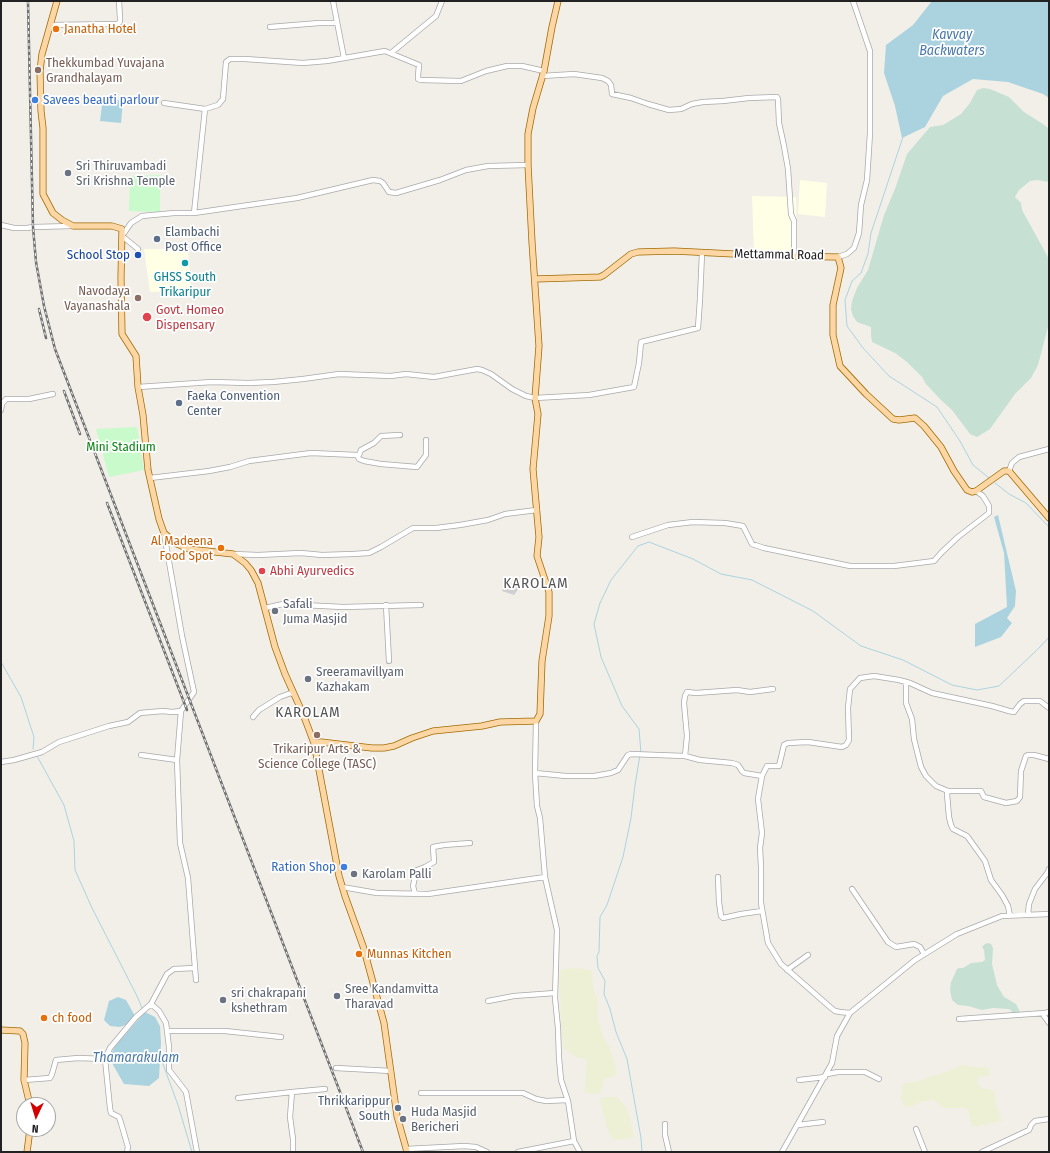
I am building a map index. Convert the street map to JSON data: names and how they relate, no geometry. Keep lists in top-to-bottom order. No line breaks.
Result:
{"streets":{"main road":["Mettammal Road"]},"districts":["KAROLAM","KAROLAM"],"water":["Kavvay Backwaters","Thamarakulam"],"parks":["Mini Stadium"],"places":["Janatha Hotel","Thekkumbad Yuvajana Grandhalayam","Savees beauti parlour","Sri Thiruvambadi Sri Krishna Temple","Elambachi Post Office","School Stop","GHSS South Trikaripur","Navodaya Vayanashala","Govt. Homeo Dispensary","Faeka Convention Center","Al Madeena Food Spot","Abhi Ayurvedics","Safali Juma Masjid","Sreeramavillyam Kazhakam","Trikaripur Arts & Science College (TASC)","Ration Shop","Karolam Palli","Munnas Kitchen","Sree Kandamvitta Tharavad","sri chakrapani kshethram","ch food","Thrikkarippur South","Huda Masjid Bericheri"],"north":"bottom"}
